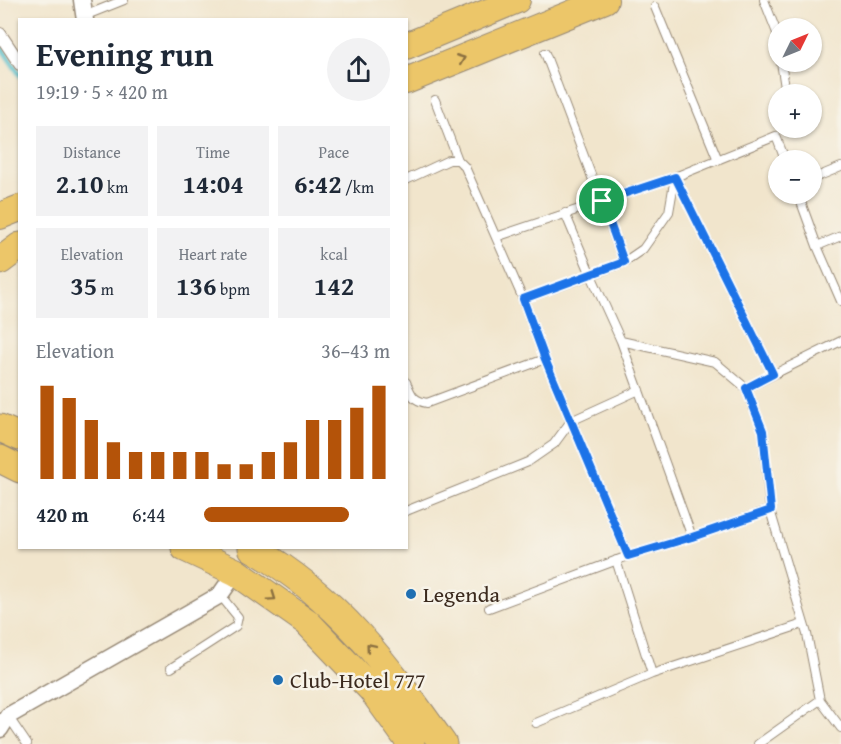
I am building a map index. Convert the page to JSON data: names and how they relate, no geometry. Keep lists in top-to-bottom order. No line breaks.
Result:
{"places":["Legenda","Club-Hotel 777"],"north":"top right","page":{"map_buttons":["+","−"],"heading":["Evening run","19:19 · 5 × 420 m"],"stats":[["Distance","2.10 km"],["Time","14:04"],["Pace","6:42 /km"],["Elevation","35 m"],["Heart rate","136 bpm"],["kcal","142"]],"chart":["Elevation","36–43 m"],"list":[{"name":"420 m","note":"6:44"}]}}
